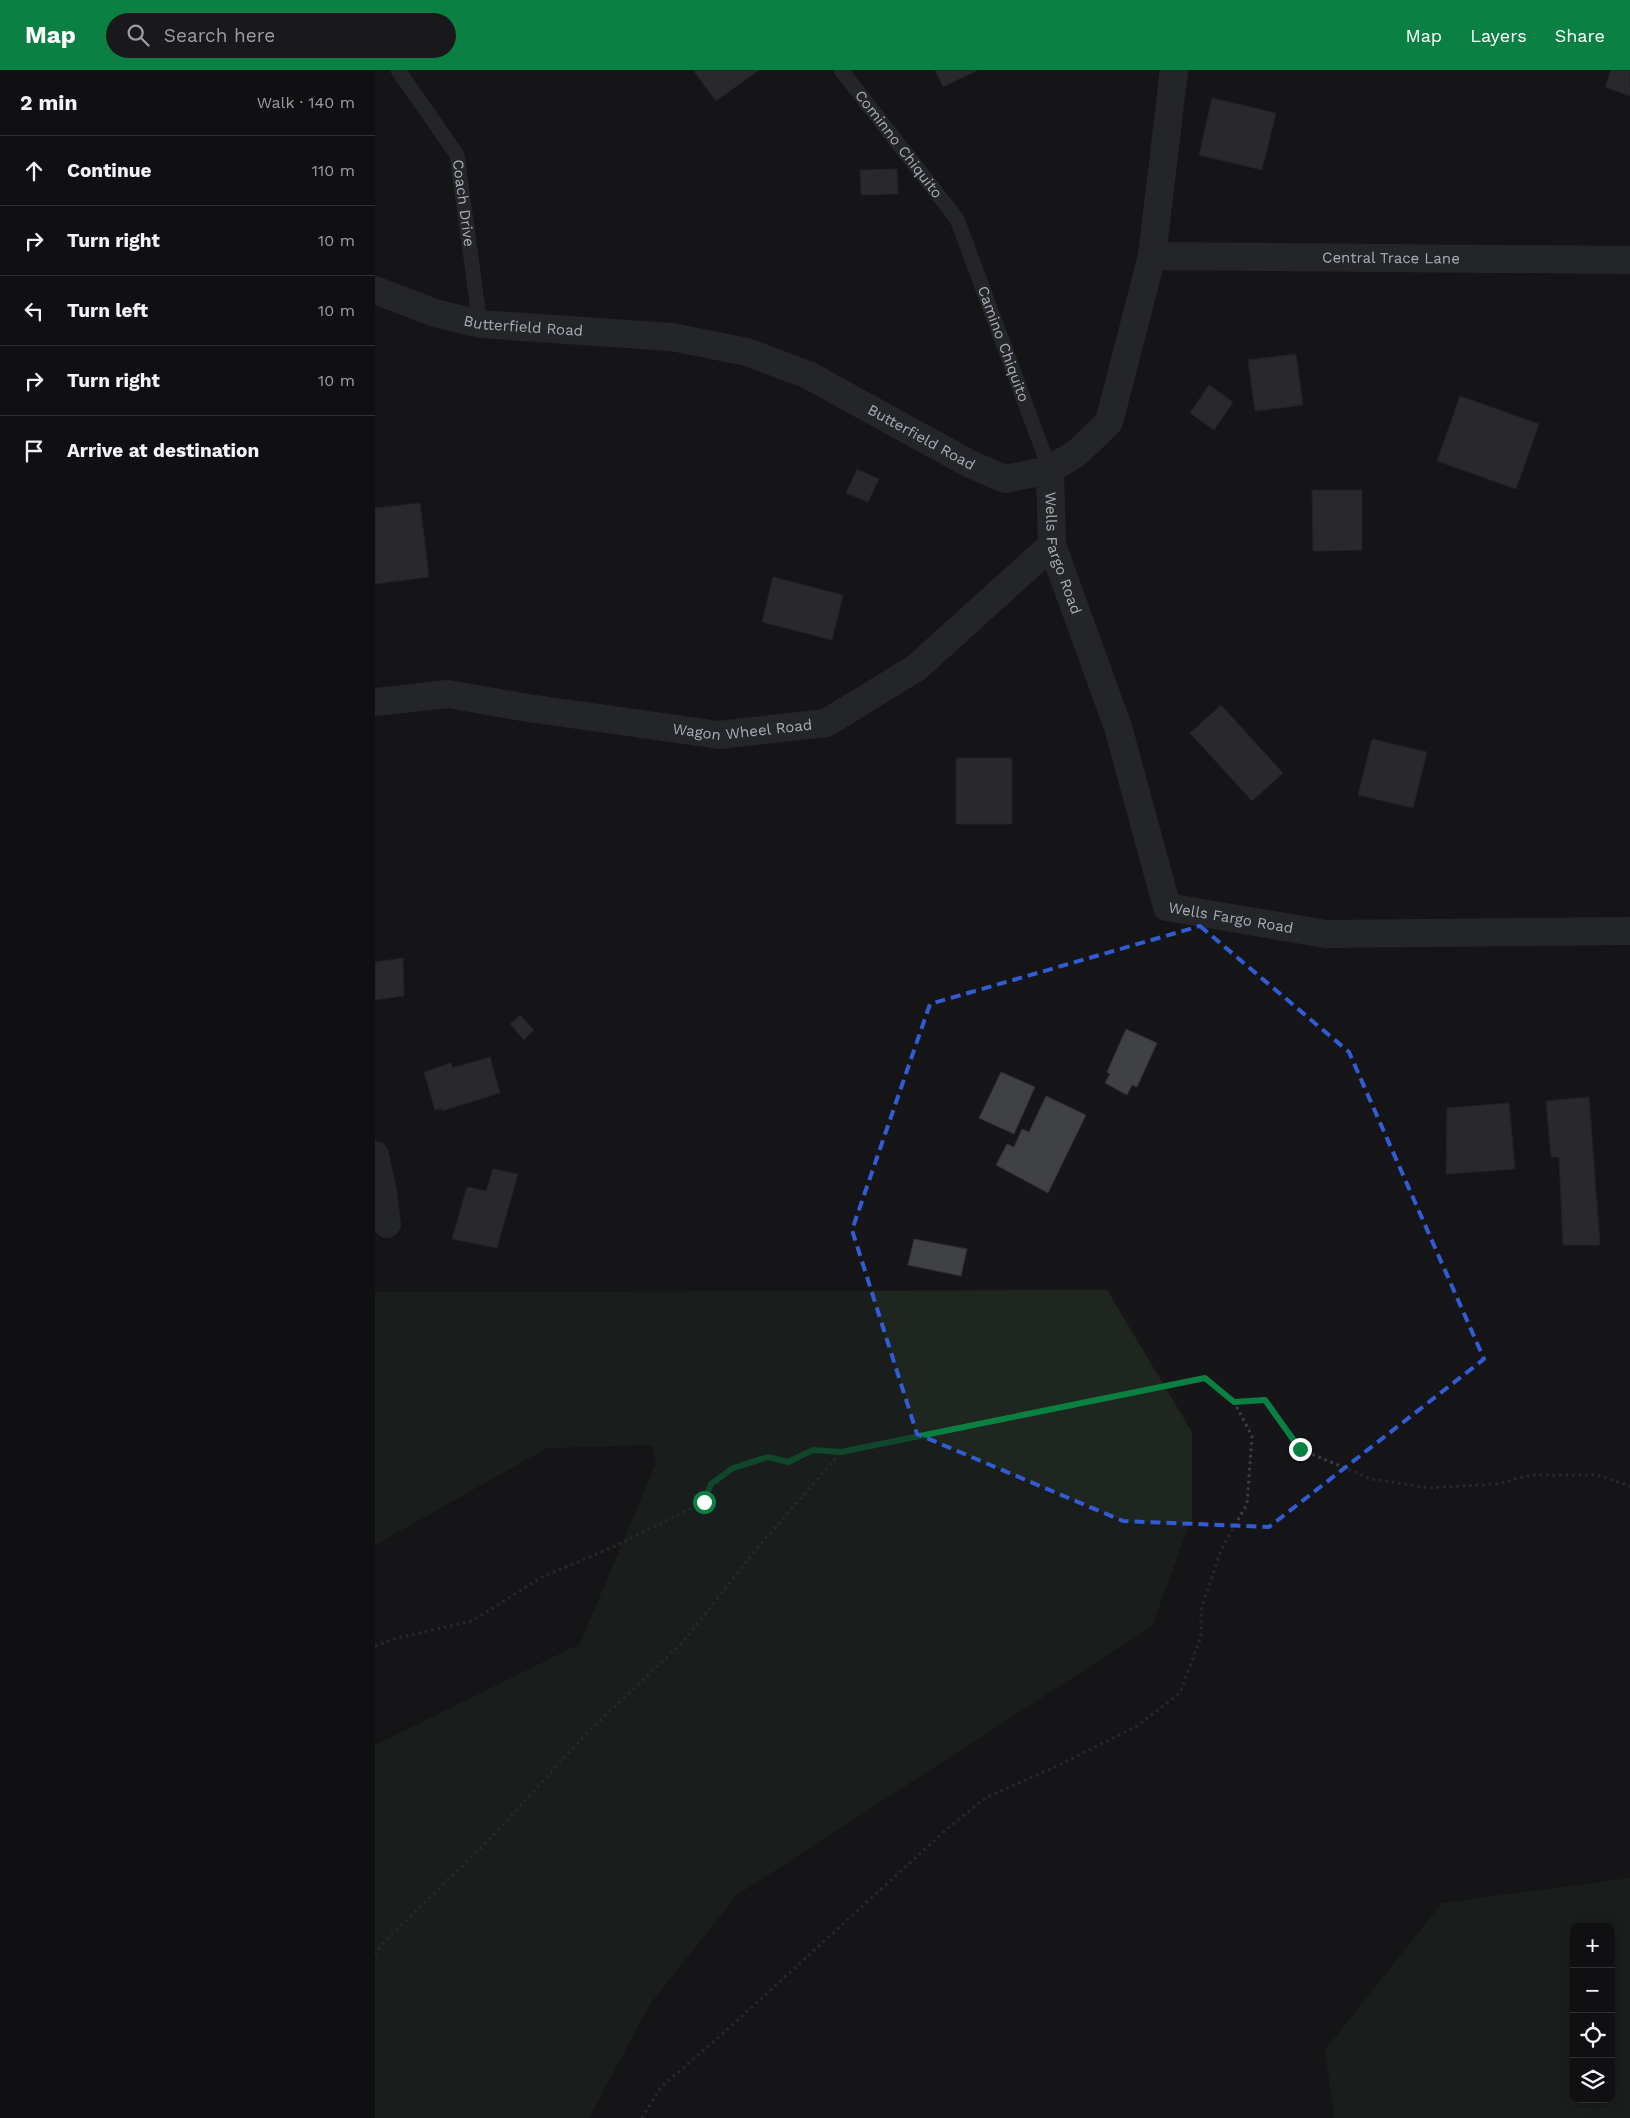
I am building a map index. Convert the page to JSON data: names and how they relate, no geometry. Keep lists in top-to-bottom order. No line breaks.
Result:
{"streets":{"street":["Central Trace Lane","Butterfield Road","Wells Fargo Road","Wagon Wheel Road"],"lane":["Cominno Chiquito","Coach Drive","Camino Chiquito"]},"crossings":[["Cominno Chiquito","Camino Chiquito"],["Coach Drive","Butterfield Road"],["Central Trace Lane","Butterfield Road"],["Butterfield Road","Camino Chiquito"],["Butterfield Road","Wells Fargo Road"],["Camino Chiquito","Wells Fargo Road"],["Wells Fargo Road","Wagon Wheel Road"]],"page":{"header":"Map","search":"Search here","nav":["Map","Layers","Share"],"heading":["2 min","Walk · 140 m"],"list":[["Continue","110 m"],["Turn right","10 m"],["Turn left","10 m"],["Turn right","10 m"],"Arrive at destination"],"map_buttons":["+","−"]}}
